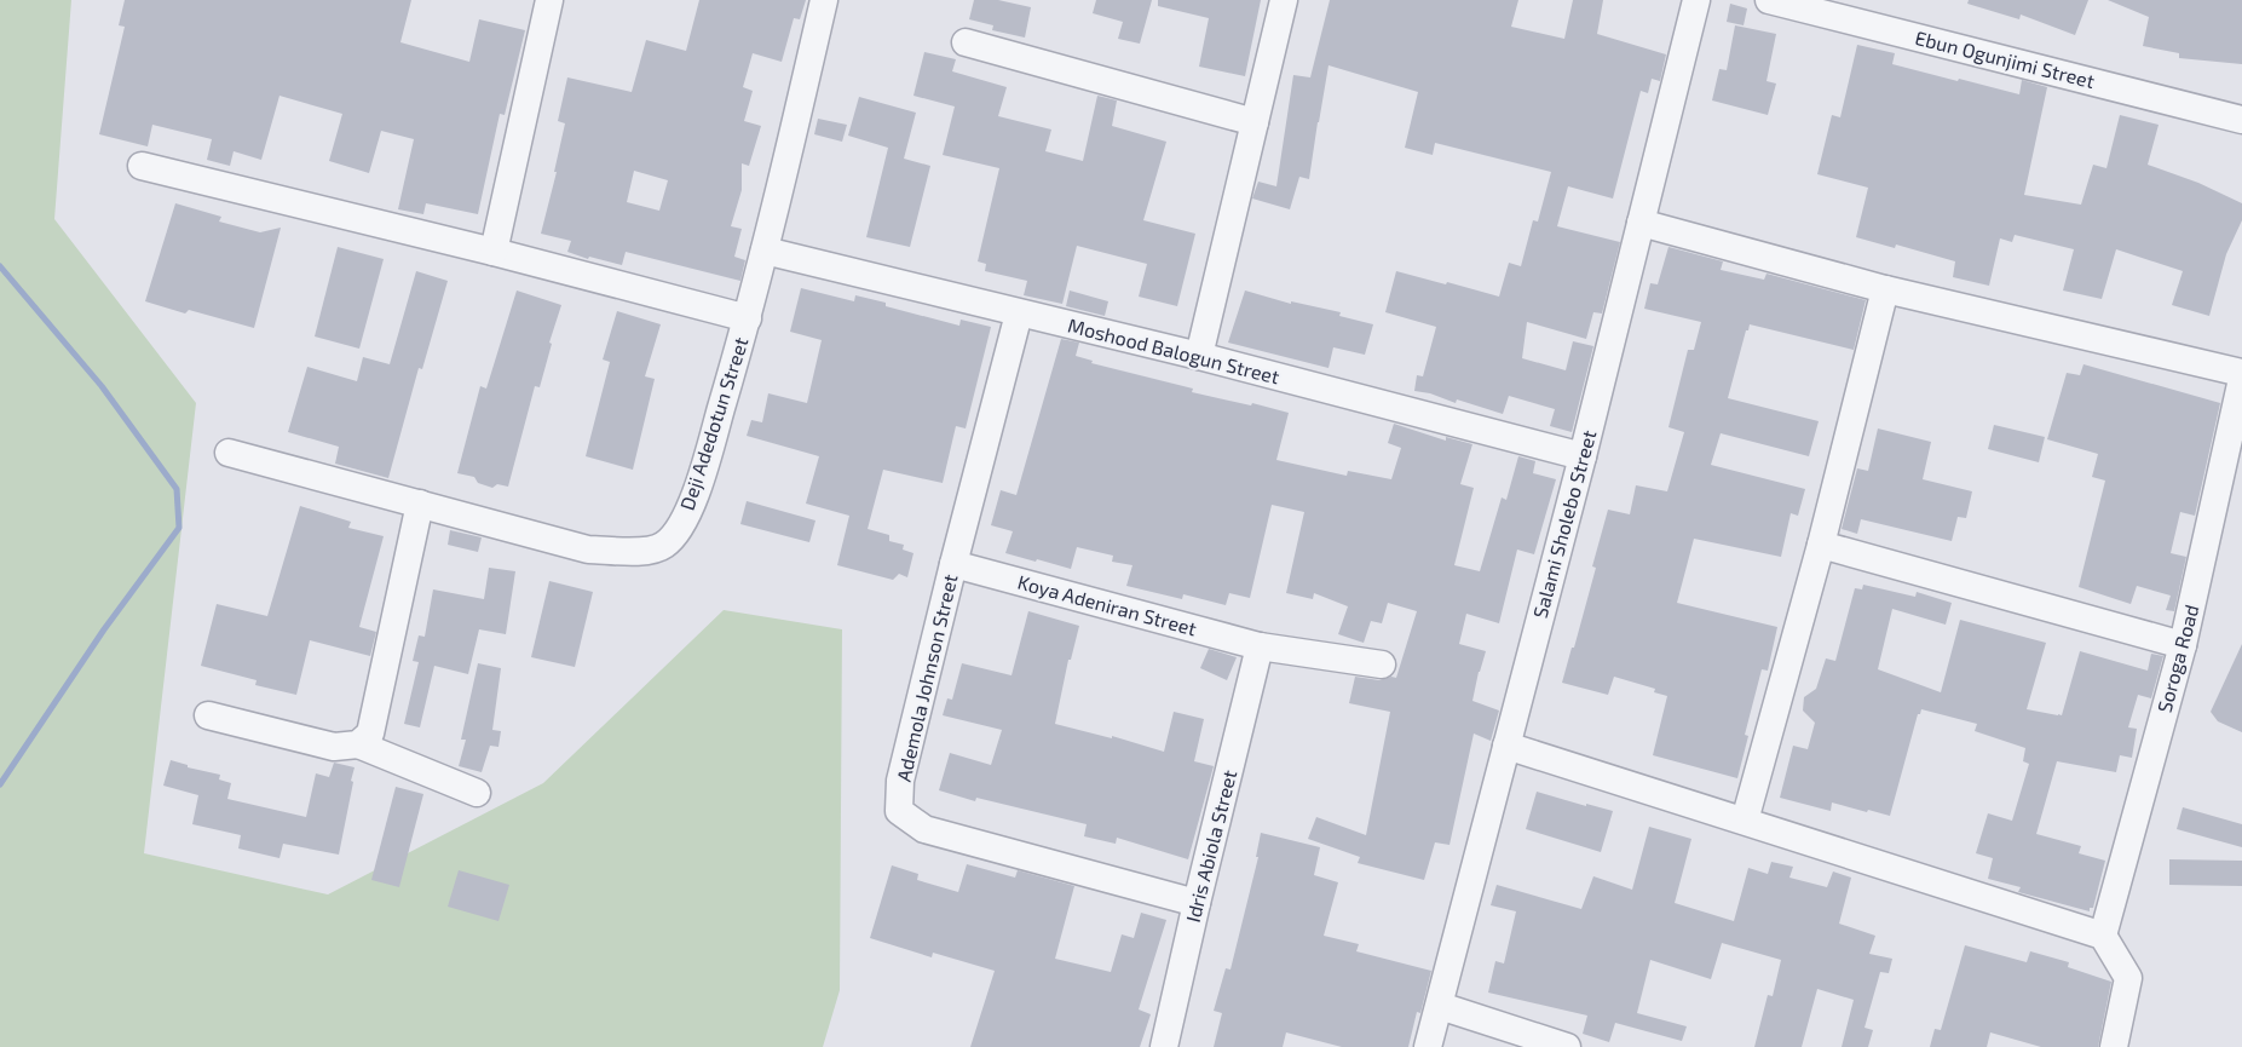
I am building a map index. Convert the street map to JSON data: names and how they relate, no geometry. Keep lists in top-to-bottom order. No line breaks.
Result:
{"streets":{"street":["Ebun Ogunjimi Street","Moshood Balogun Street","Deji Adedotun Street","Salami Sholebo Street","Koya Adeniran Street","Soroga Road","Ademola Johnson Street","Idris Abiola Street"]},"crossings":[["Moshood Balogun Street","Deji Adedotun Street"],["Moshood Balogun Street","Salami Sholebo Street"],["Moshood Balogun Street","Ademola Johnson Street"],["Koya Adeniran Street","Ademola Johnson Street"],["Koya Adeniran Street","Idris Abiola Street"],["Ademola Johnson Street","Idris Abiola Street"]]}
